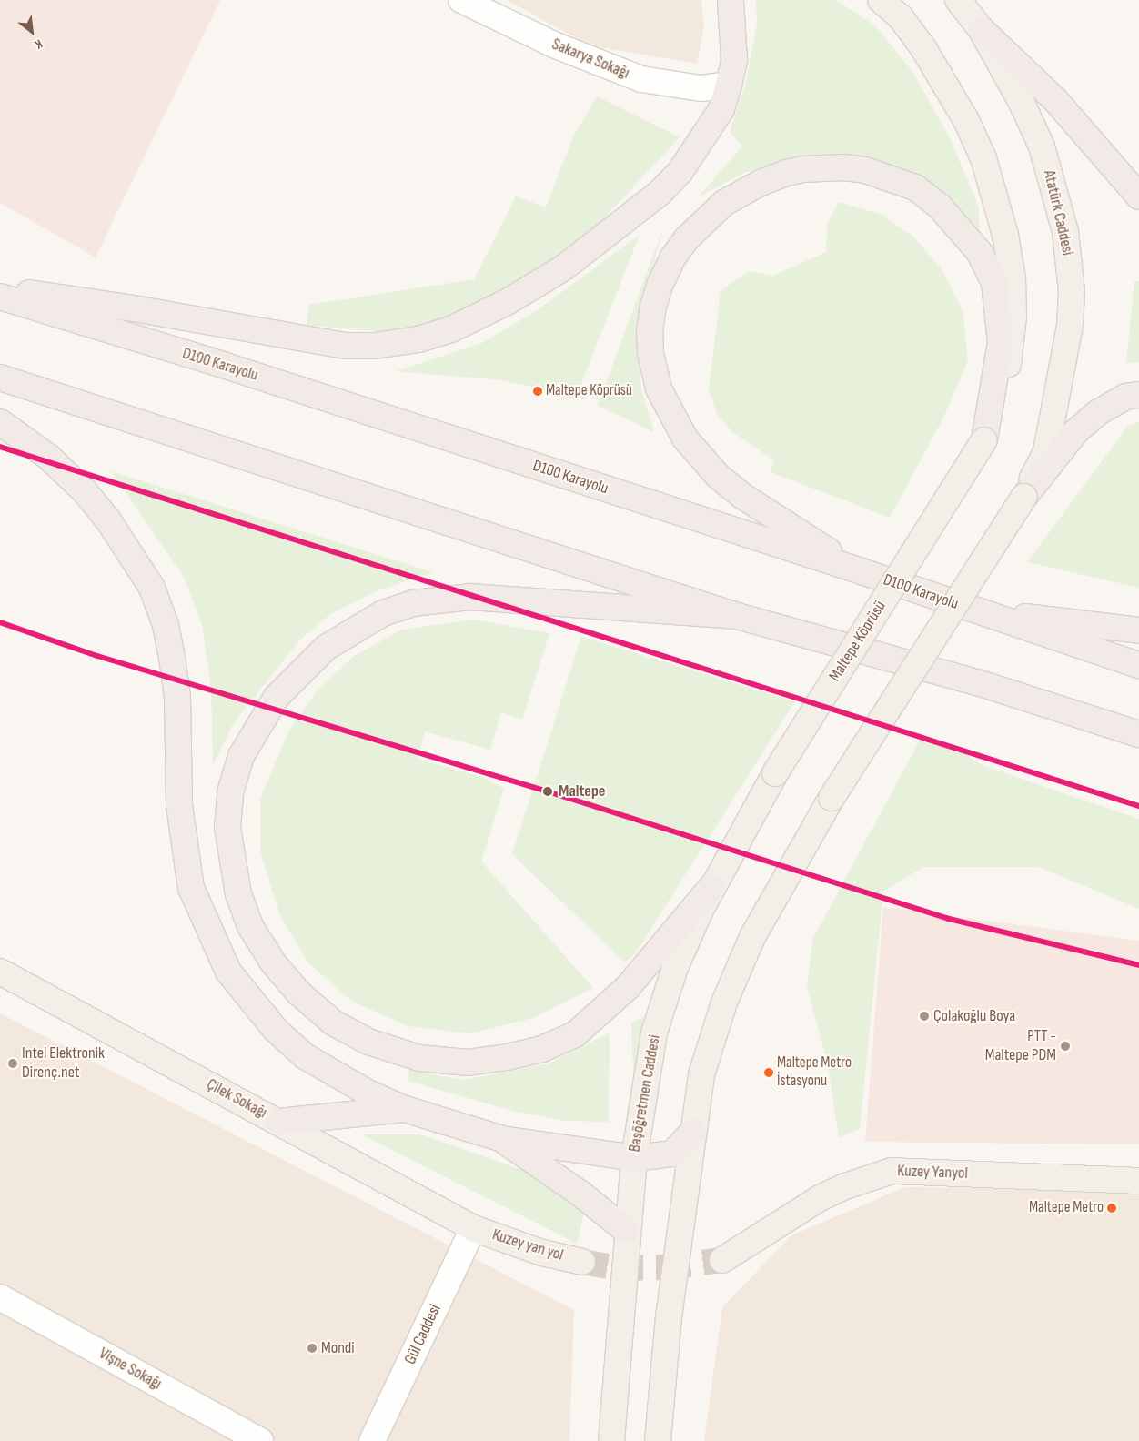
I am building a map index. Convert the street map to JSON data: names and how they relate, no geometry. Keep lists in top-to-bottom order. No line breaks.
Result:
{"streets":{"highway":["D100 Karayolu"],"main road":["Atatürk Caddesi","Maltepe Köprüsü","Başöğretmen Caddesi","Çilek Sokağı","Kuzey Yanyol","Kuzey yan yol"],"street":["Sakarya Sokağı","Gül Caddesi","Vişne Sokağı"]},"crossings":[["Maltepe Köprüsü","Başöğretmen Caddesi"],["Çilek Sokağı","Kuzey yan yol"],["Çilek Sokağı","Gül Caddesi"],["Kuzey yan yol","Gül Caddesi"]],"places":["Maltepe Köprüsü","Maltepe","Çolakoğlu Boya","PTT - Maltepe PDM","Intel Elektronik Direnç.net","Maltepe Metro İstasyonu","Maltepe Metro","Mondi"],"north":"bottom right"}
